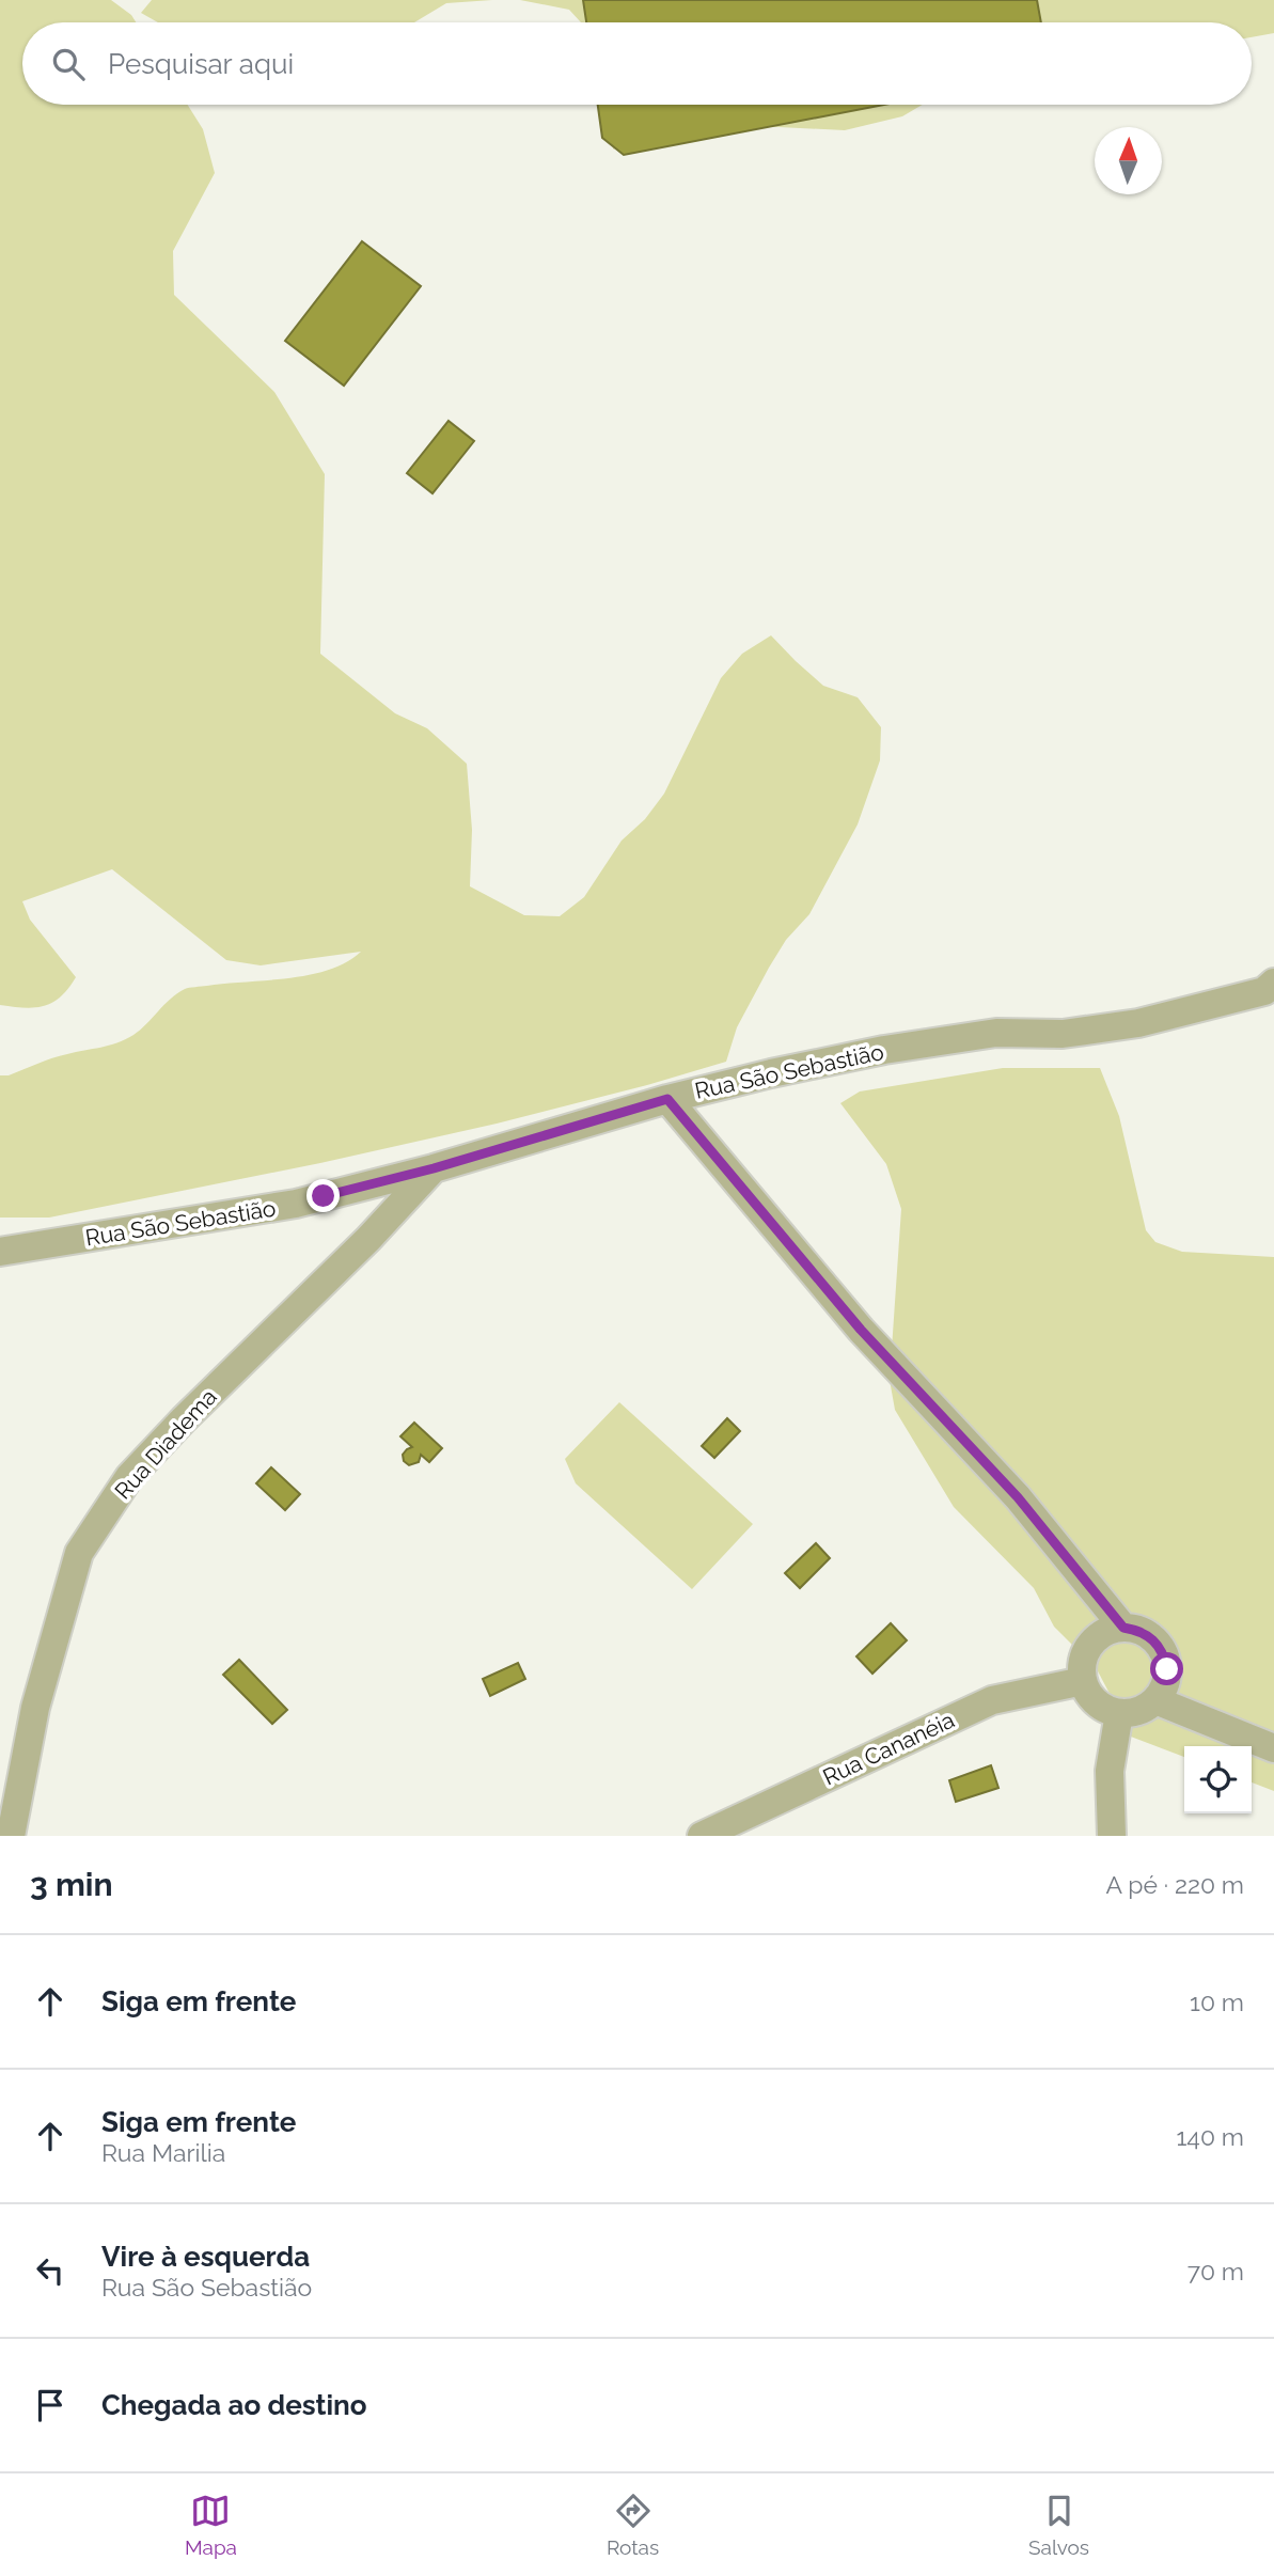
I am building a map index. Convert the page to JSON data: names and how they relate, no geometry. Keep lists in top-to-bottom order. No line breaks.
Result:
{"streets":{"street":["Rua São Sebastião","Rua Diadema","Rua Cananéia"]},"crossings":[["Rua São Sebastião","Rua Diadema"]],"north":"top","page":{"search":"Pesquisar aqui","heading":["3 min","A pé · 220 m"],"list":[["Siga em frente","10 m"],["Siga em frente","Rua Marilia","140 m"],["Vire à esquerda","Rua São Sebastião","70 m"],"Chegada ao destino"],"nav":["Mapa","Rotas","Salvos"]}}
